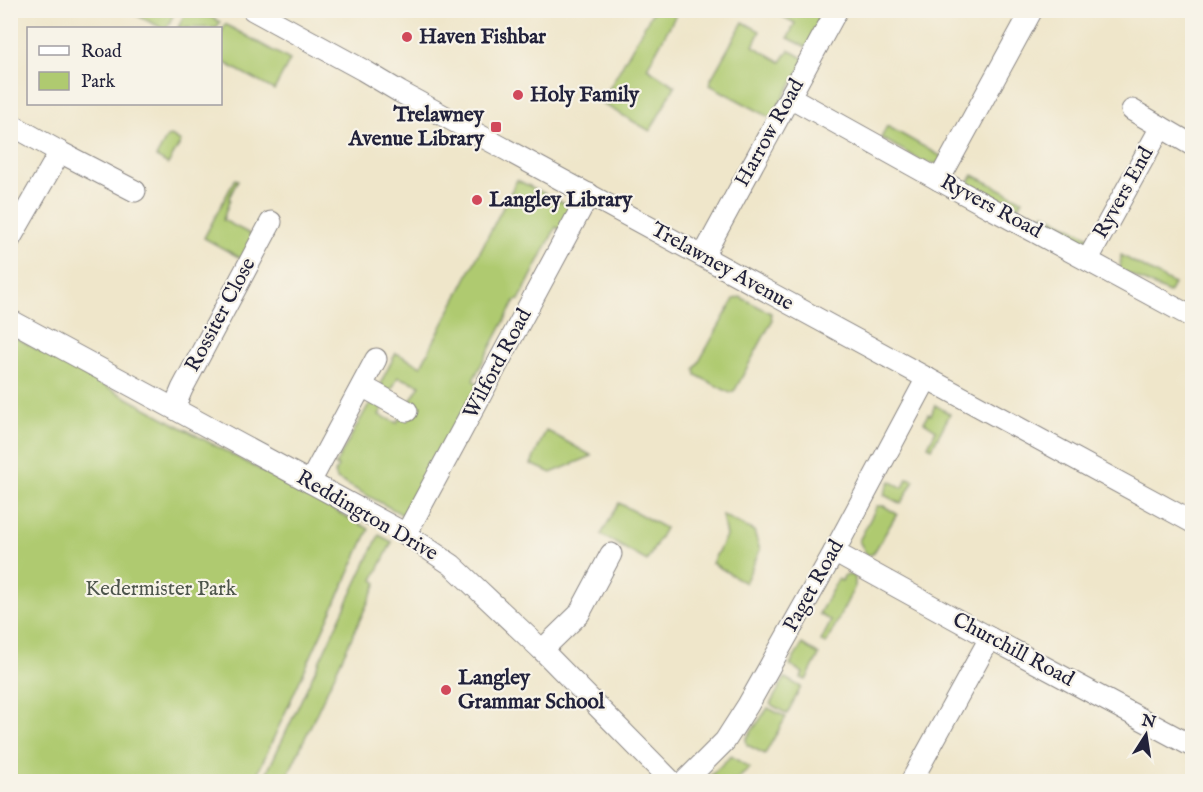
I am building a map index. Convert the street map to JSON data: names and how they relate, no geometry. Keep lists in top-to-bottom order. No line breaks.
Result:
{"streets":{"street":["Harrow Road","Ryvers End","Ryvers Road","Trelawney Avenue","Rossiter Close","Wilford Road","Reddington Drive","Paget Road","Churchill Road"]},"crossings":[["Harrow Road","Ryvers Road"],["Harrow Road","Trelawney Avenue"],["Ryvers End","Ryvers Road"],["Trelawney Avenue","Wilford Road"],["Trelawney Avenue","Paget Road"],["Rossiter Close","Reddington Drive"],["Wilford Road","Reddington Drive"],["Paget Road","Churchill Road"]],"parks":["Kedermister Park"],"places":{"other":["Haven Fishbar","Holy Family","Langley Library","Langley Grammar School"],"transit":["Trelawney Avenue Library"]},"legend":["Road","Park"],"north":"top"}
